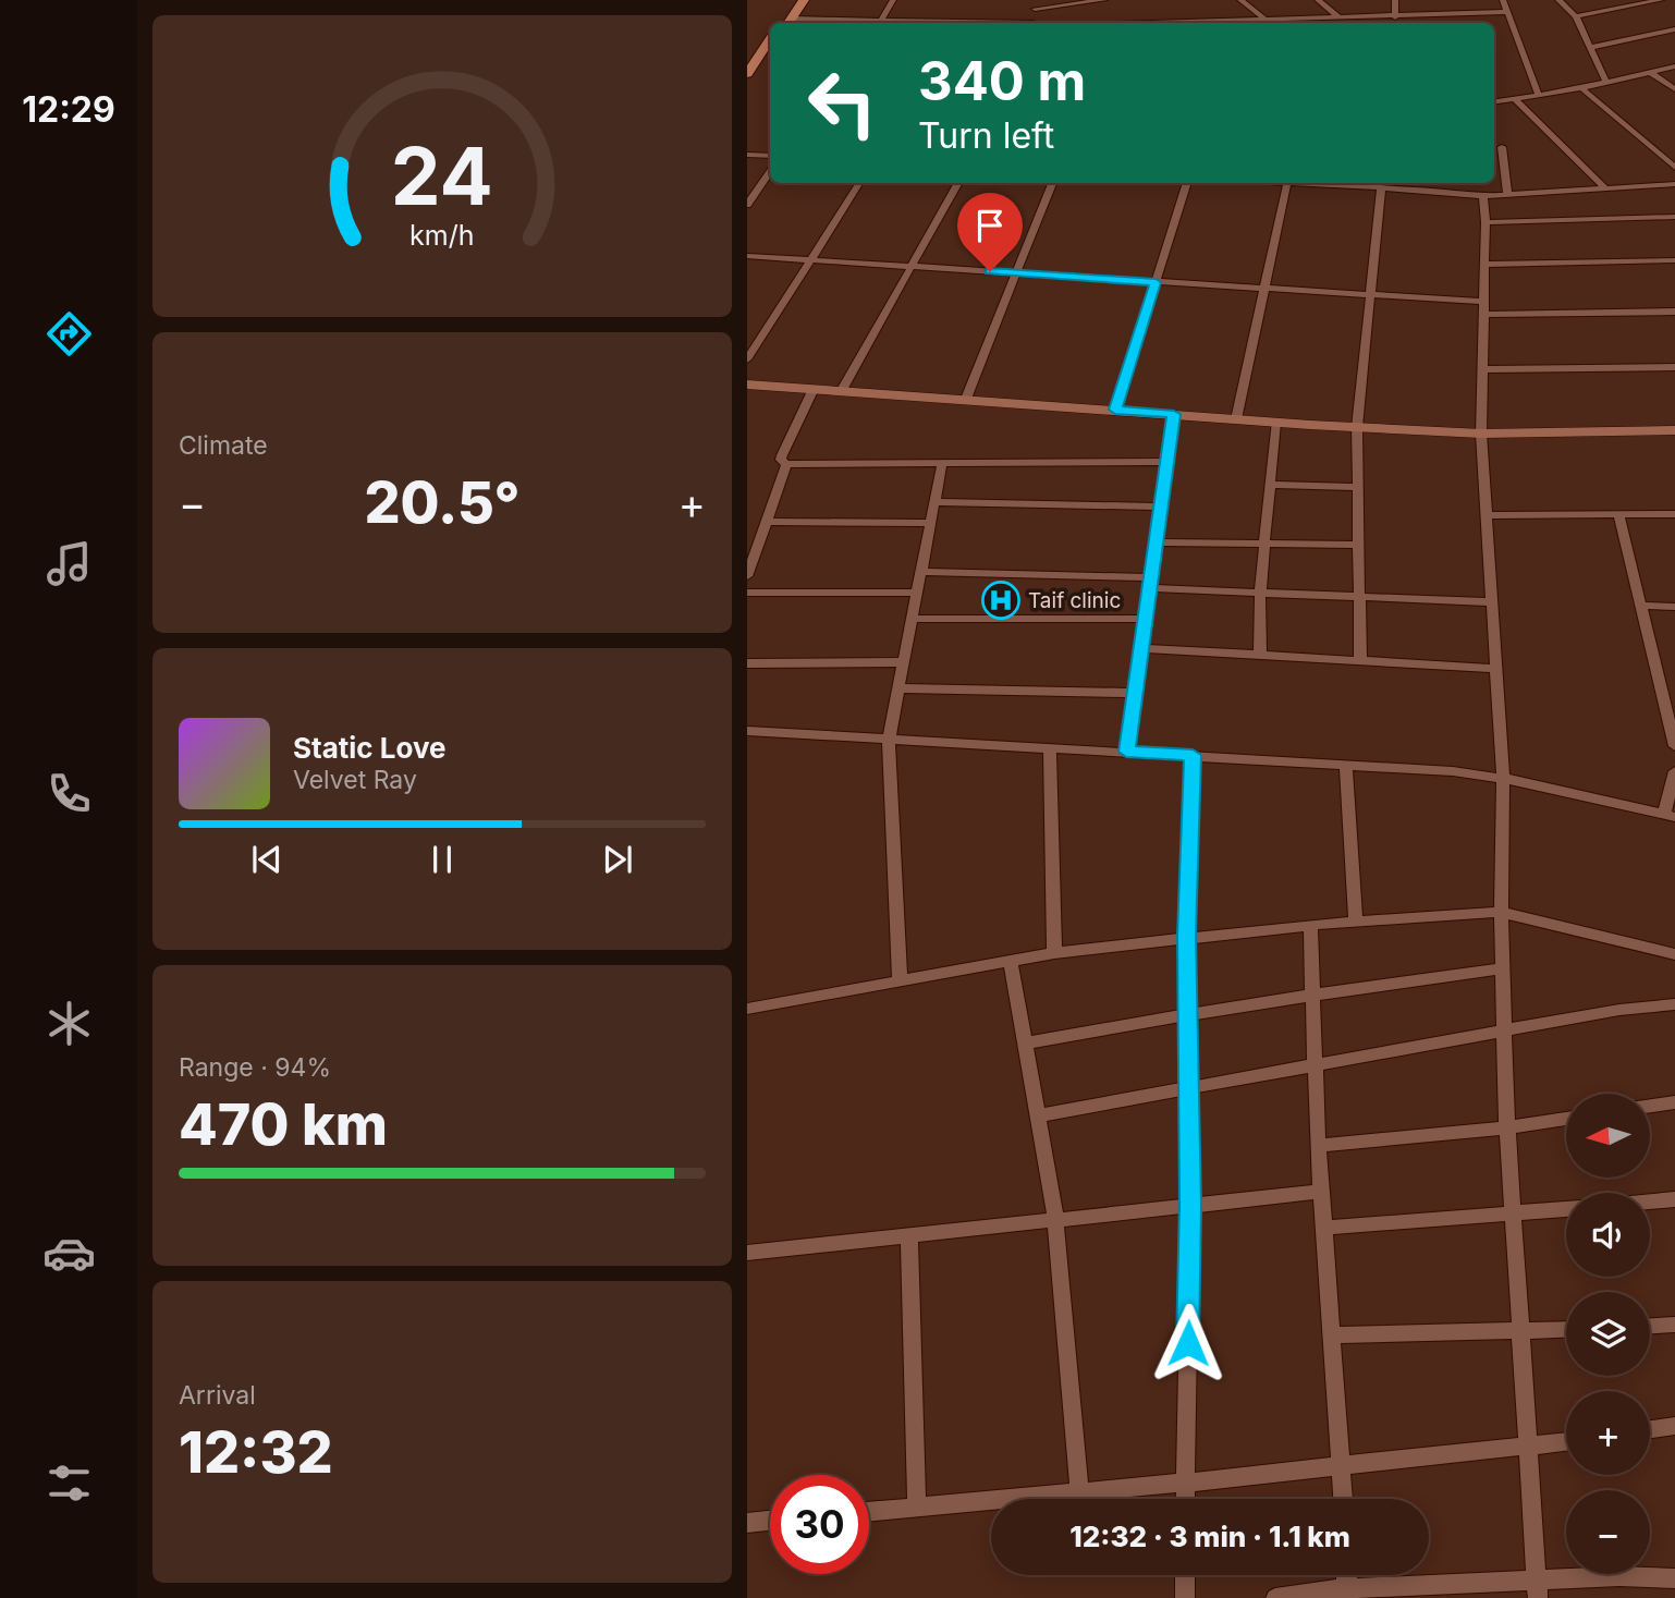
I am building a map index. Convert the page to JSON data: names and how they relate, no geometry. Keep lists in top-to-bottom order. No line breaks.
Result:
{"places":{"hospital":["Taif clinic"]},"north":"left","page":{"tabs":"12:29","turn":["340 m","Turn left"],"tile":["Climate",["Range · 94%","470 km"],["Arrival","12:32"]],"heat":["−","20.5°","+"],"song":["Static Love","Velvet Ray"],"map_buttons":["+","−"],"limit":"30","trip":"12:32 · 3 min · 1.1 km","gauge":["24","km/h"]}}
